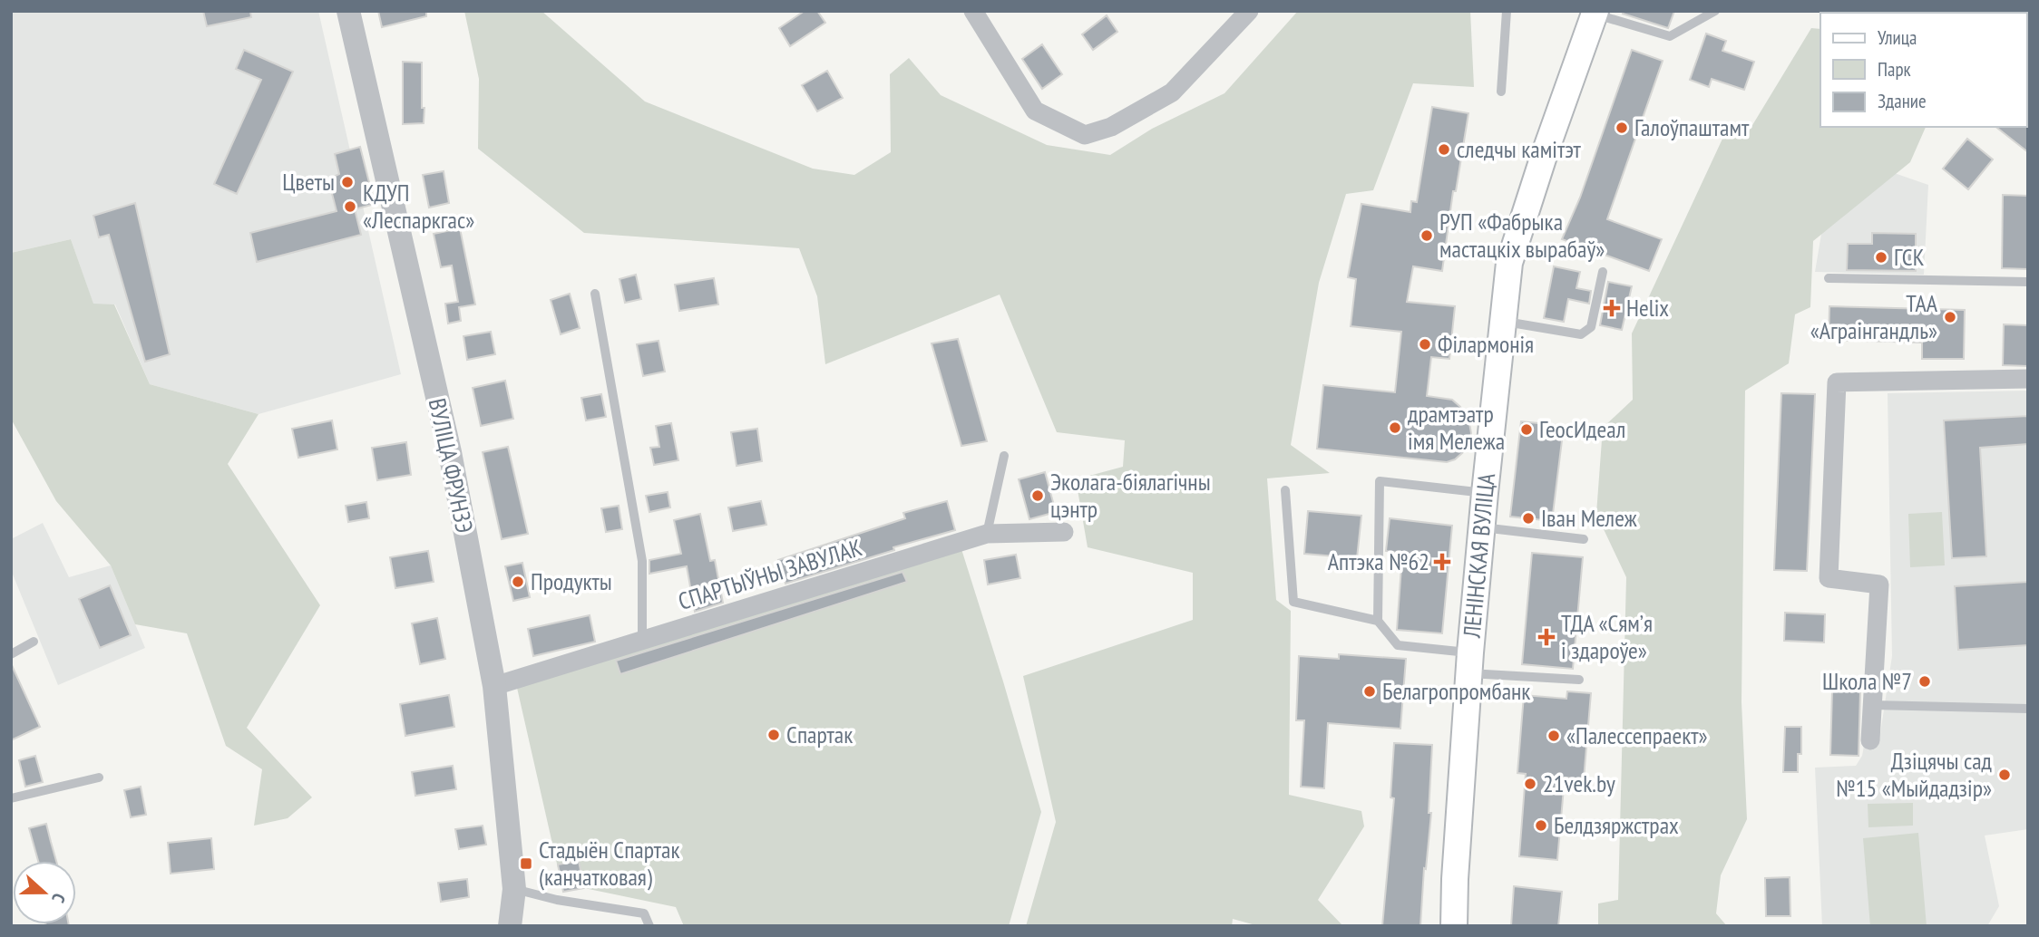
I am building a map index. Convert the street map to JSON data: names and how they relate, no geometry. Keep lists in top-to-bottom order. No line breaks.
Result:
{"streets":{"main road":["ЛЕНІНСКАЯ ВУЛІЦА"],"street":["ВУЛІЦА ФРУНЗЭ","СПАРТЫЎНЫ ЗАВУЛАК"]},"crossings":[["ВУЛІЦА ФРУНЗЭ","СПАРТЫЎНЫ ЗАВУЛАК"]],"places":{"other":["Галоўпаштамт","следчы камітэт","Цветы","КДУП «Леспаркгас»","РУП «Фабрыка мастацкіх вырабаў»","ГСК","ТАА «Аграінгандль»","Філармонія","драмтэатр імя Мележа","ГеосИдеал","Эколага-біялагічны цэнтр","Іван Мележ","Продукты","Школа №7","Белагропромбанк","Спартак","«Палессепраект»","Дзіцячы сад №15 «Мыйдадзір»","21vek.by","Белдзяржстрах"],"health":["Helix","Аптэка №62","ТДА «Сямʼя і здароўе»"],"transit":["Стадыён Спартак (канчатковая)"]},"legend":["Улица","Парк","Здание"],"north":"right"}
